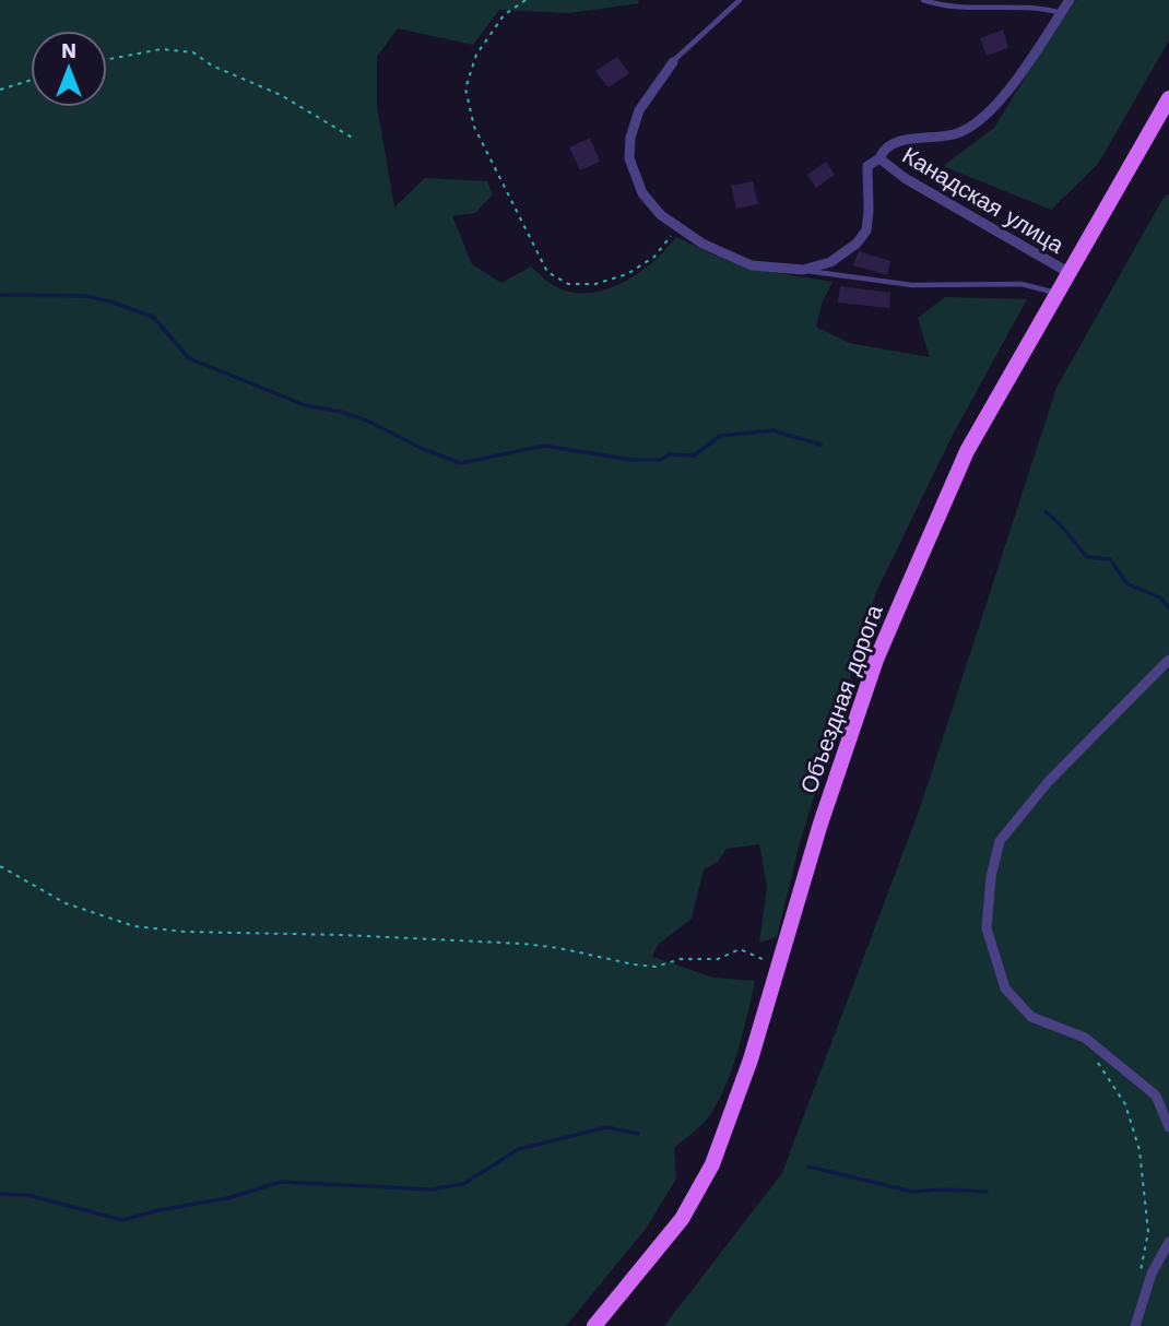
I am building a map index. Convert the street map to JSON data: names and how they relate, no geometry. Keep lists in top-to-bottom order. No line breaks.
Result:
{"streets":{"main road":["Объездная дорога"],"street":["Канадская улица"]},"crossings":[["Канадская улица","Объездная дорога"]],"north":"top"}
